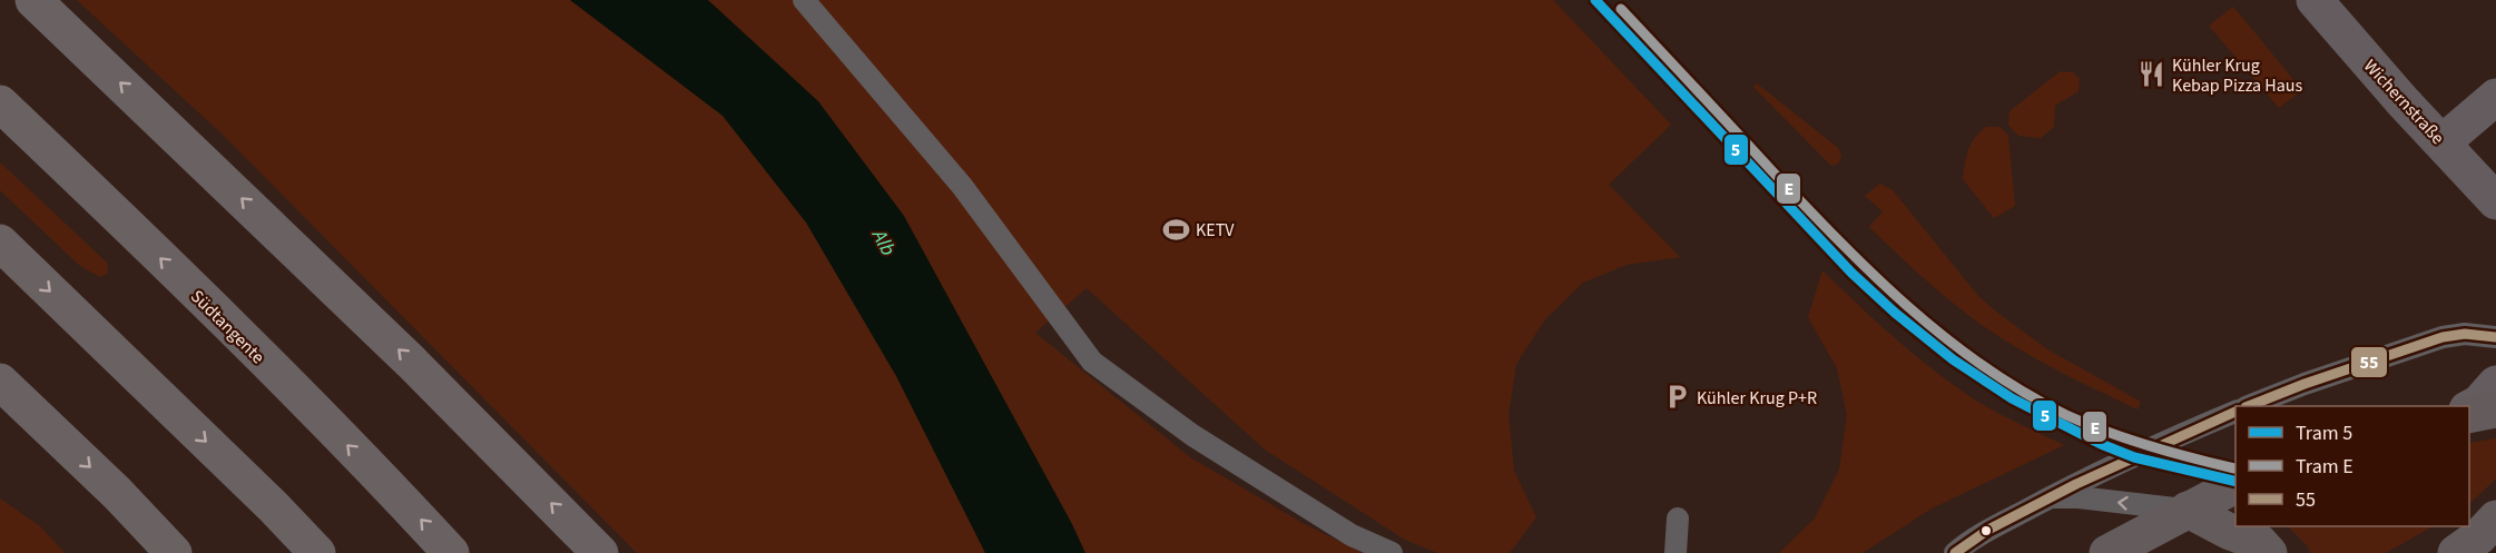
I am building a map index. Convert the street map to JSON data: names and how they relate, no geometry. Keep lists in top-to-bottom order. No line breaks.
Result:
{"streets":{"highway":["Südtangente"],"street":["Wichernstraße"]},"water":["Alb"],"places":{"restaurant":["Kühler Krug Kebap Pizza Haus"],"sports":["KETV"],"parking":["Kühler Krug P+R"]},"lines":["tram line 5","tram line E","transit line 55"],"legend":["Tram 5","Tram E","55"]}
